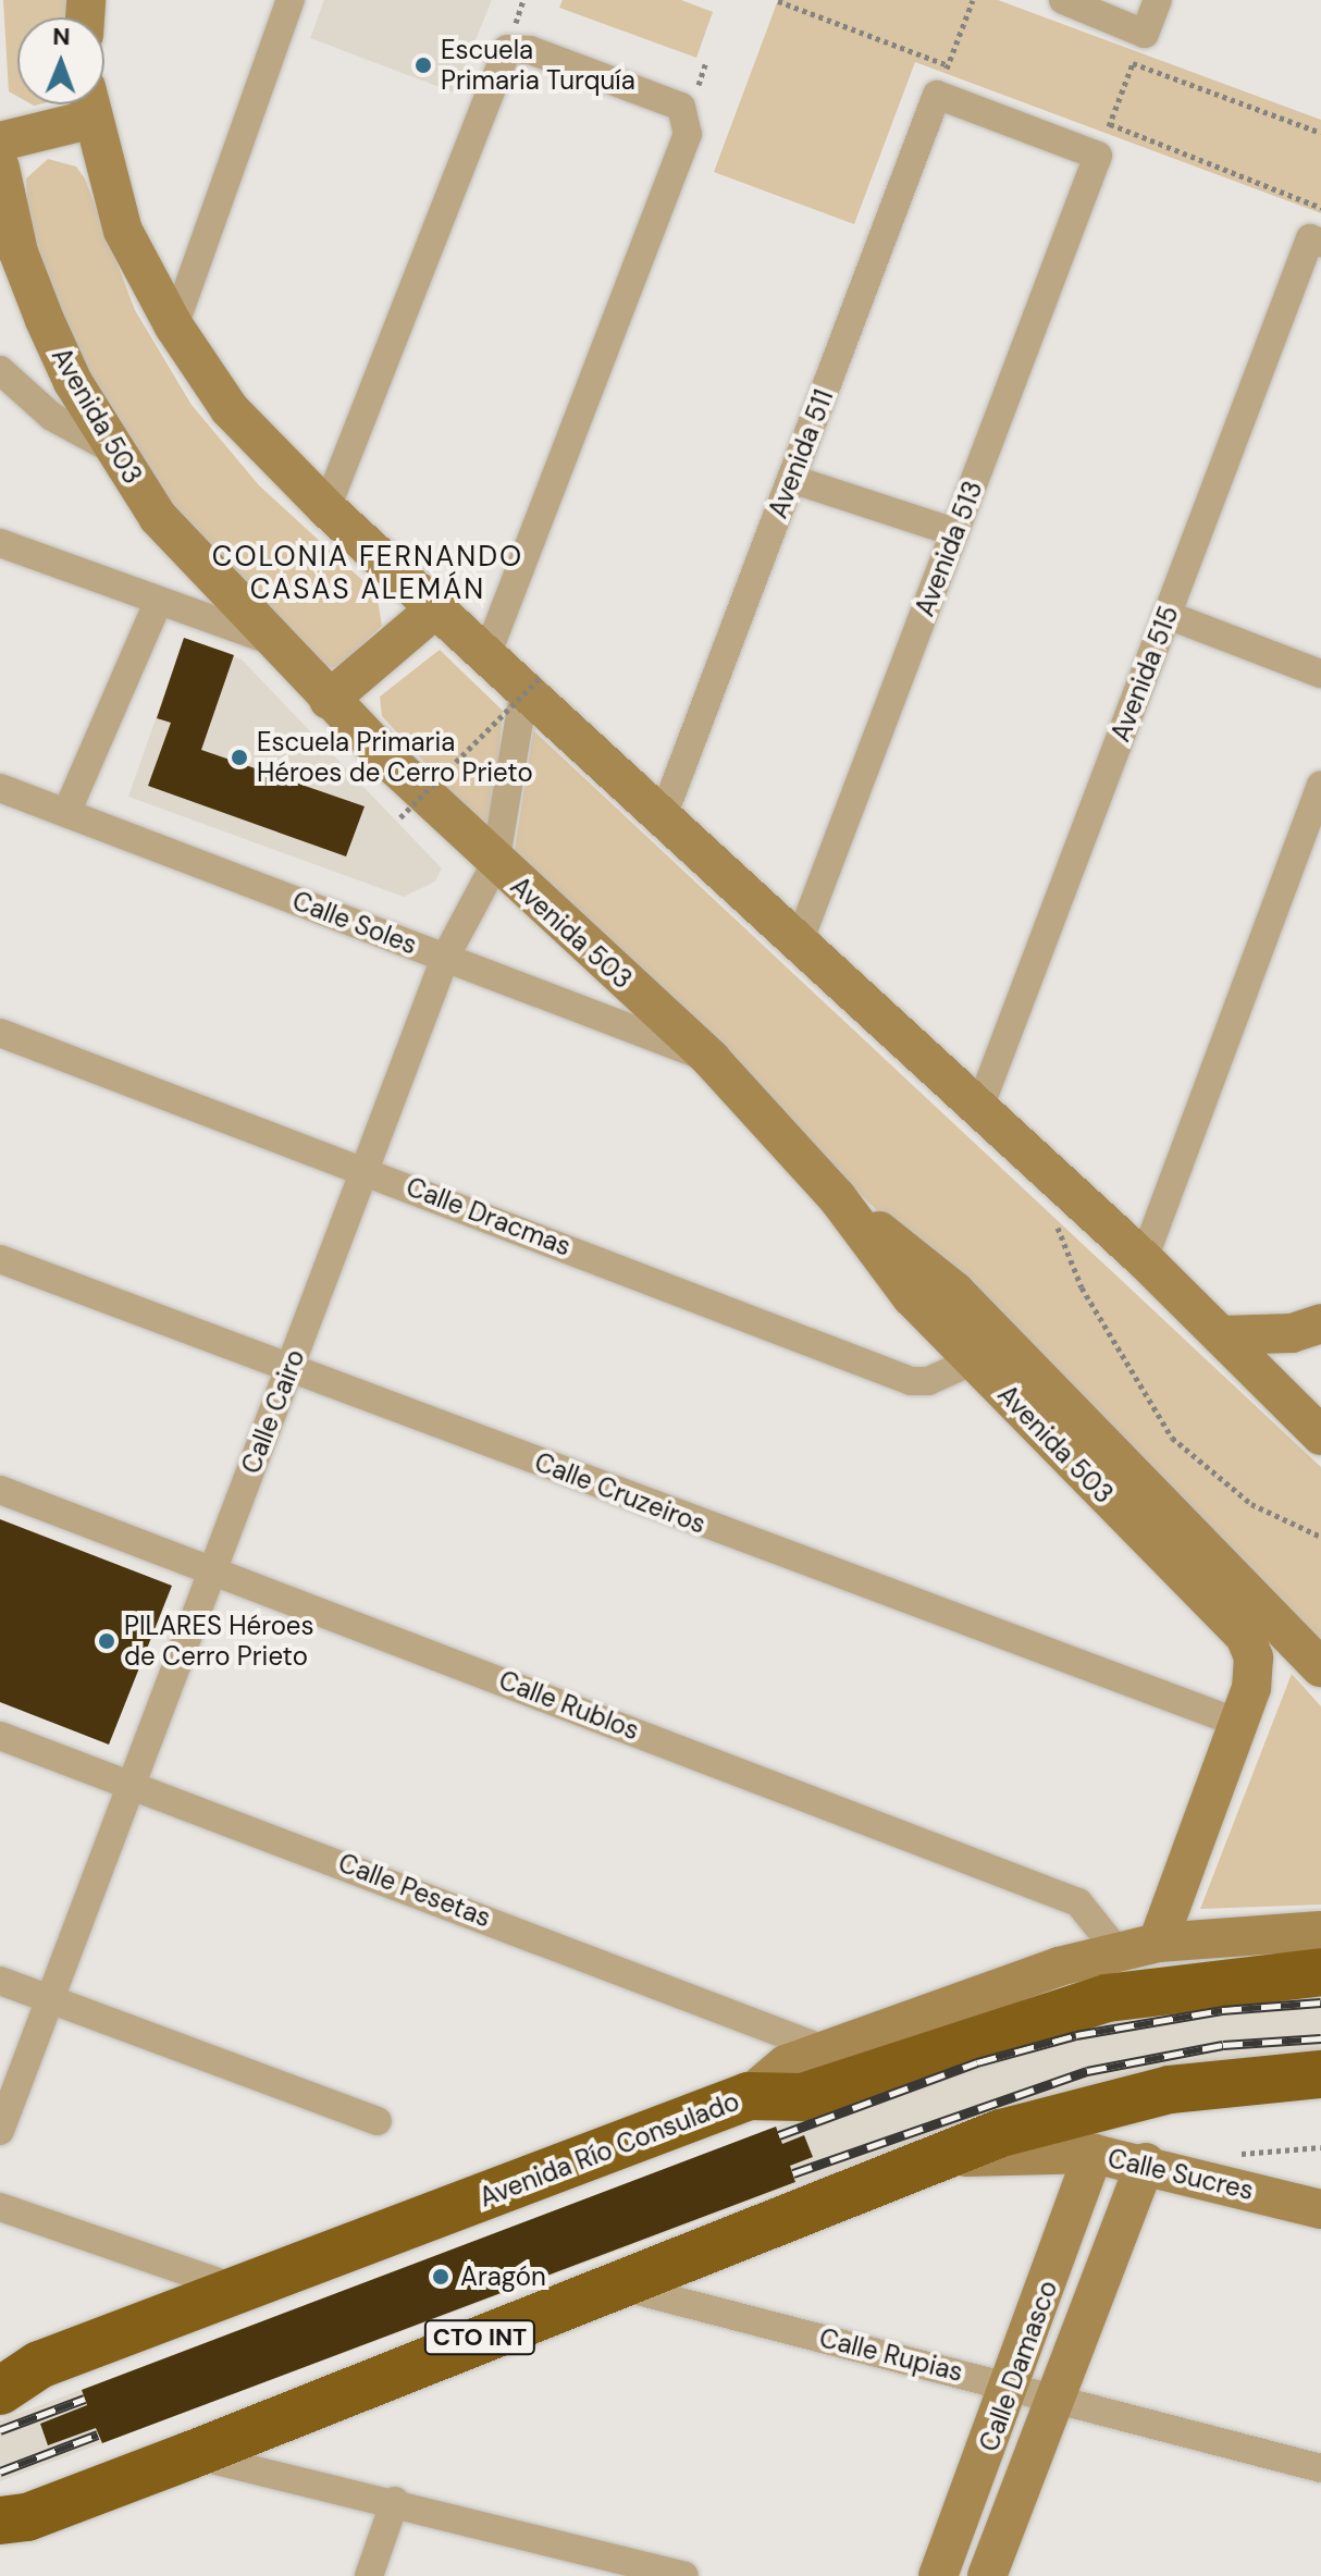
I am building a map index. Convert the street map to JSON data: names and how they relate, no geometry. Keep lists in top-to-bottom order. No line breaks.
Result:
{"streets":{"highway":["Avenida Río Consulado","CTO INT"],"street":["Avenida 503","Avenida 511","Avenida 513","Avenida 515","Calle Soles","Calle Dracmas","Calle Cairo","Calle Cruzeiros","Calle Rublos","Calle Pesetas","Calle Sucres","Calle Rupias","Calle Damasco"]},"crossings":[["Avenida 503","Calle Soles"],["Avenida 503","Calle Dracmas"],["Avenida 503","Calle Cairo"],["Avenida 503","Calle Cruzeiros"],["Calle Soles","Calle Cairo"],["Calle Dracmas","Calle Cairo"],["Calle Cairo","Calle Cruzeiros"],["Calle Cairo","Calle Rublos"],["Calle Cairo","Calle Pesetas"],["Calle Rublos","Avenida Río Consulado"],["Calle Pesetas","Avenida Río Consulado"],["Calle Sucres","CTO INT"],["Calle Sucres","Calle Damasco"],["CTO INT","Calle Rupias"],["Calle Rupias","Calle Damasco"]],"districts":["COLONIA FERNANDO CASAS ALEMÁN"],"places":["Escuela Primaria Turquía","Escuela Primaria Héroes de Cerro Prieto","PILARES Héroes de Cerro Prieto","Aragón"],"north":"top"}
